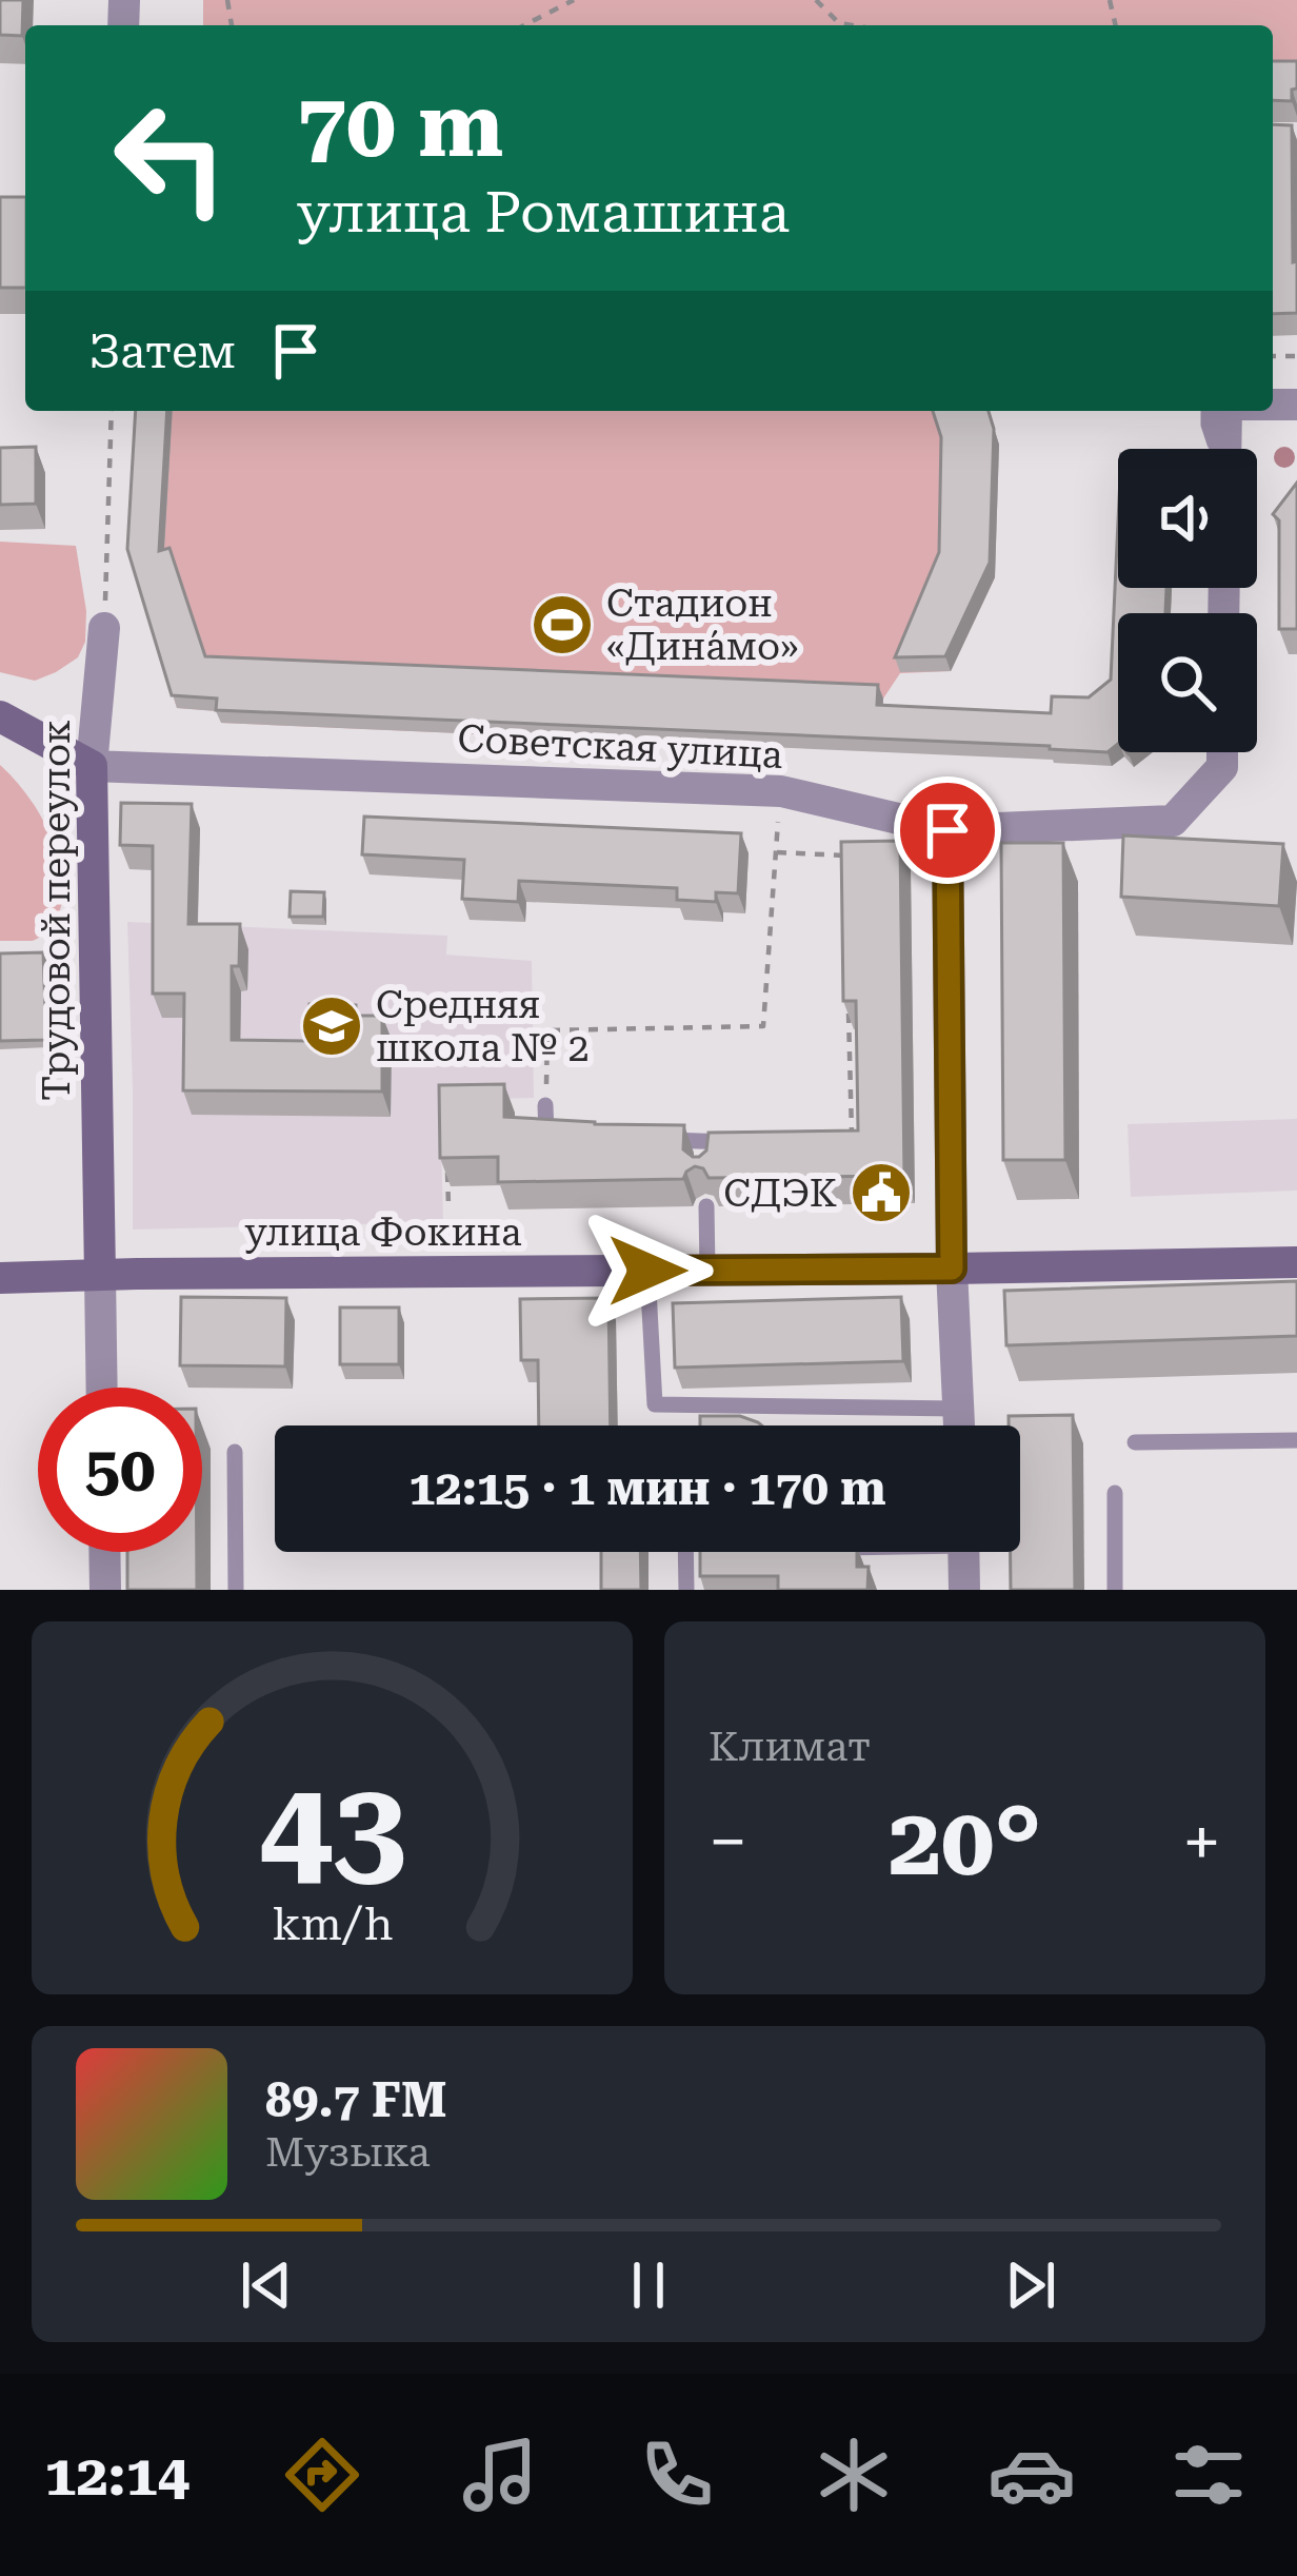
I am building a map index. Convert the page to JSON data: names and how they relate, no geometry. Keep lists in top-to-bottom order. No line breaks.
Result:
{"streets":{"main road":["Советская улица","Трудовой переулок","улица Фокина"]},"crossings":[["Советская улица","Трудовой переулок"],["Трудовой переулок","улица Фокина"]],"places":{"sports":["Стадион «Дина́мо»"],"school or university":["Средняя школа № 2"],"public building":["СДЭК"]},"page":{"turn":["70 m","улица Ромашина"],"then":"Затем","limit":"50","trip":"12:15 · 1 мин · 170 m","tile":"Климат","heat":["−","20°","+"],"song":["89.7 FM","Музыка"],"tabs":"12:14","gauge":["43","km/h"]}}
